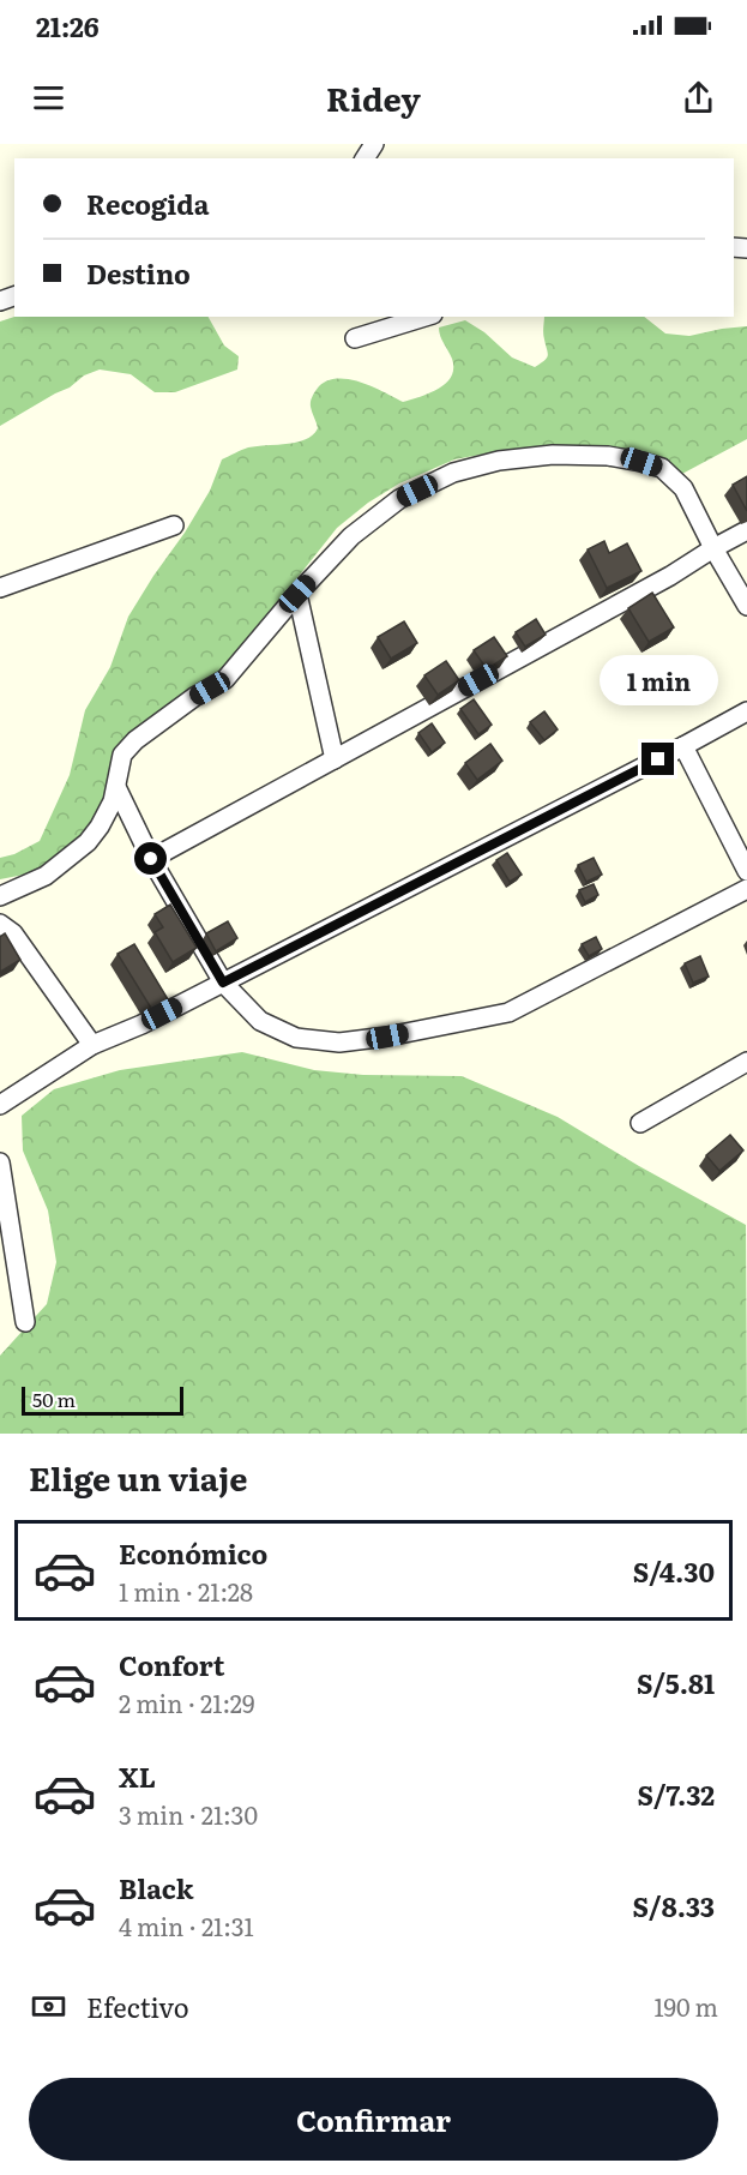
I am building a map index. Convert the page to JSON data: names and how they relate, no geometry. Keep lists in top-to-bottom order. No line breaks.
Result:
{"scale_bar":"50 m","page":{"status":"21:26","header":"Ridey","banner":["Recogida","Destino"],"bubble":"1 min","scale":"50 m","heading":"Elige un viaje","list":[{"name":"Económico","note":"1 min · 21:28","value":"S/4.30"},{"name":"Confort","note":"2 min · 21:29","value":"S/5.81"},{"name":"XL","note":"3 min · 21:30","value":"S/7.32"},{"name":"Black","note":"4 min · 21:31","value":"S/8.33"}],"pay":["Efectivo","190 m"],"buttons":"Confirmar"}}
